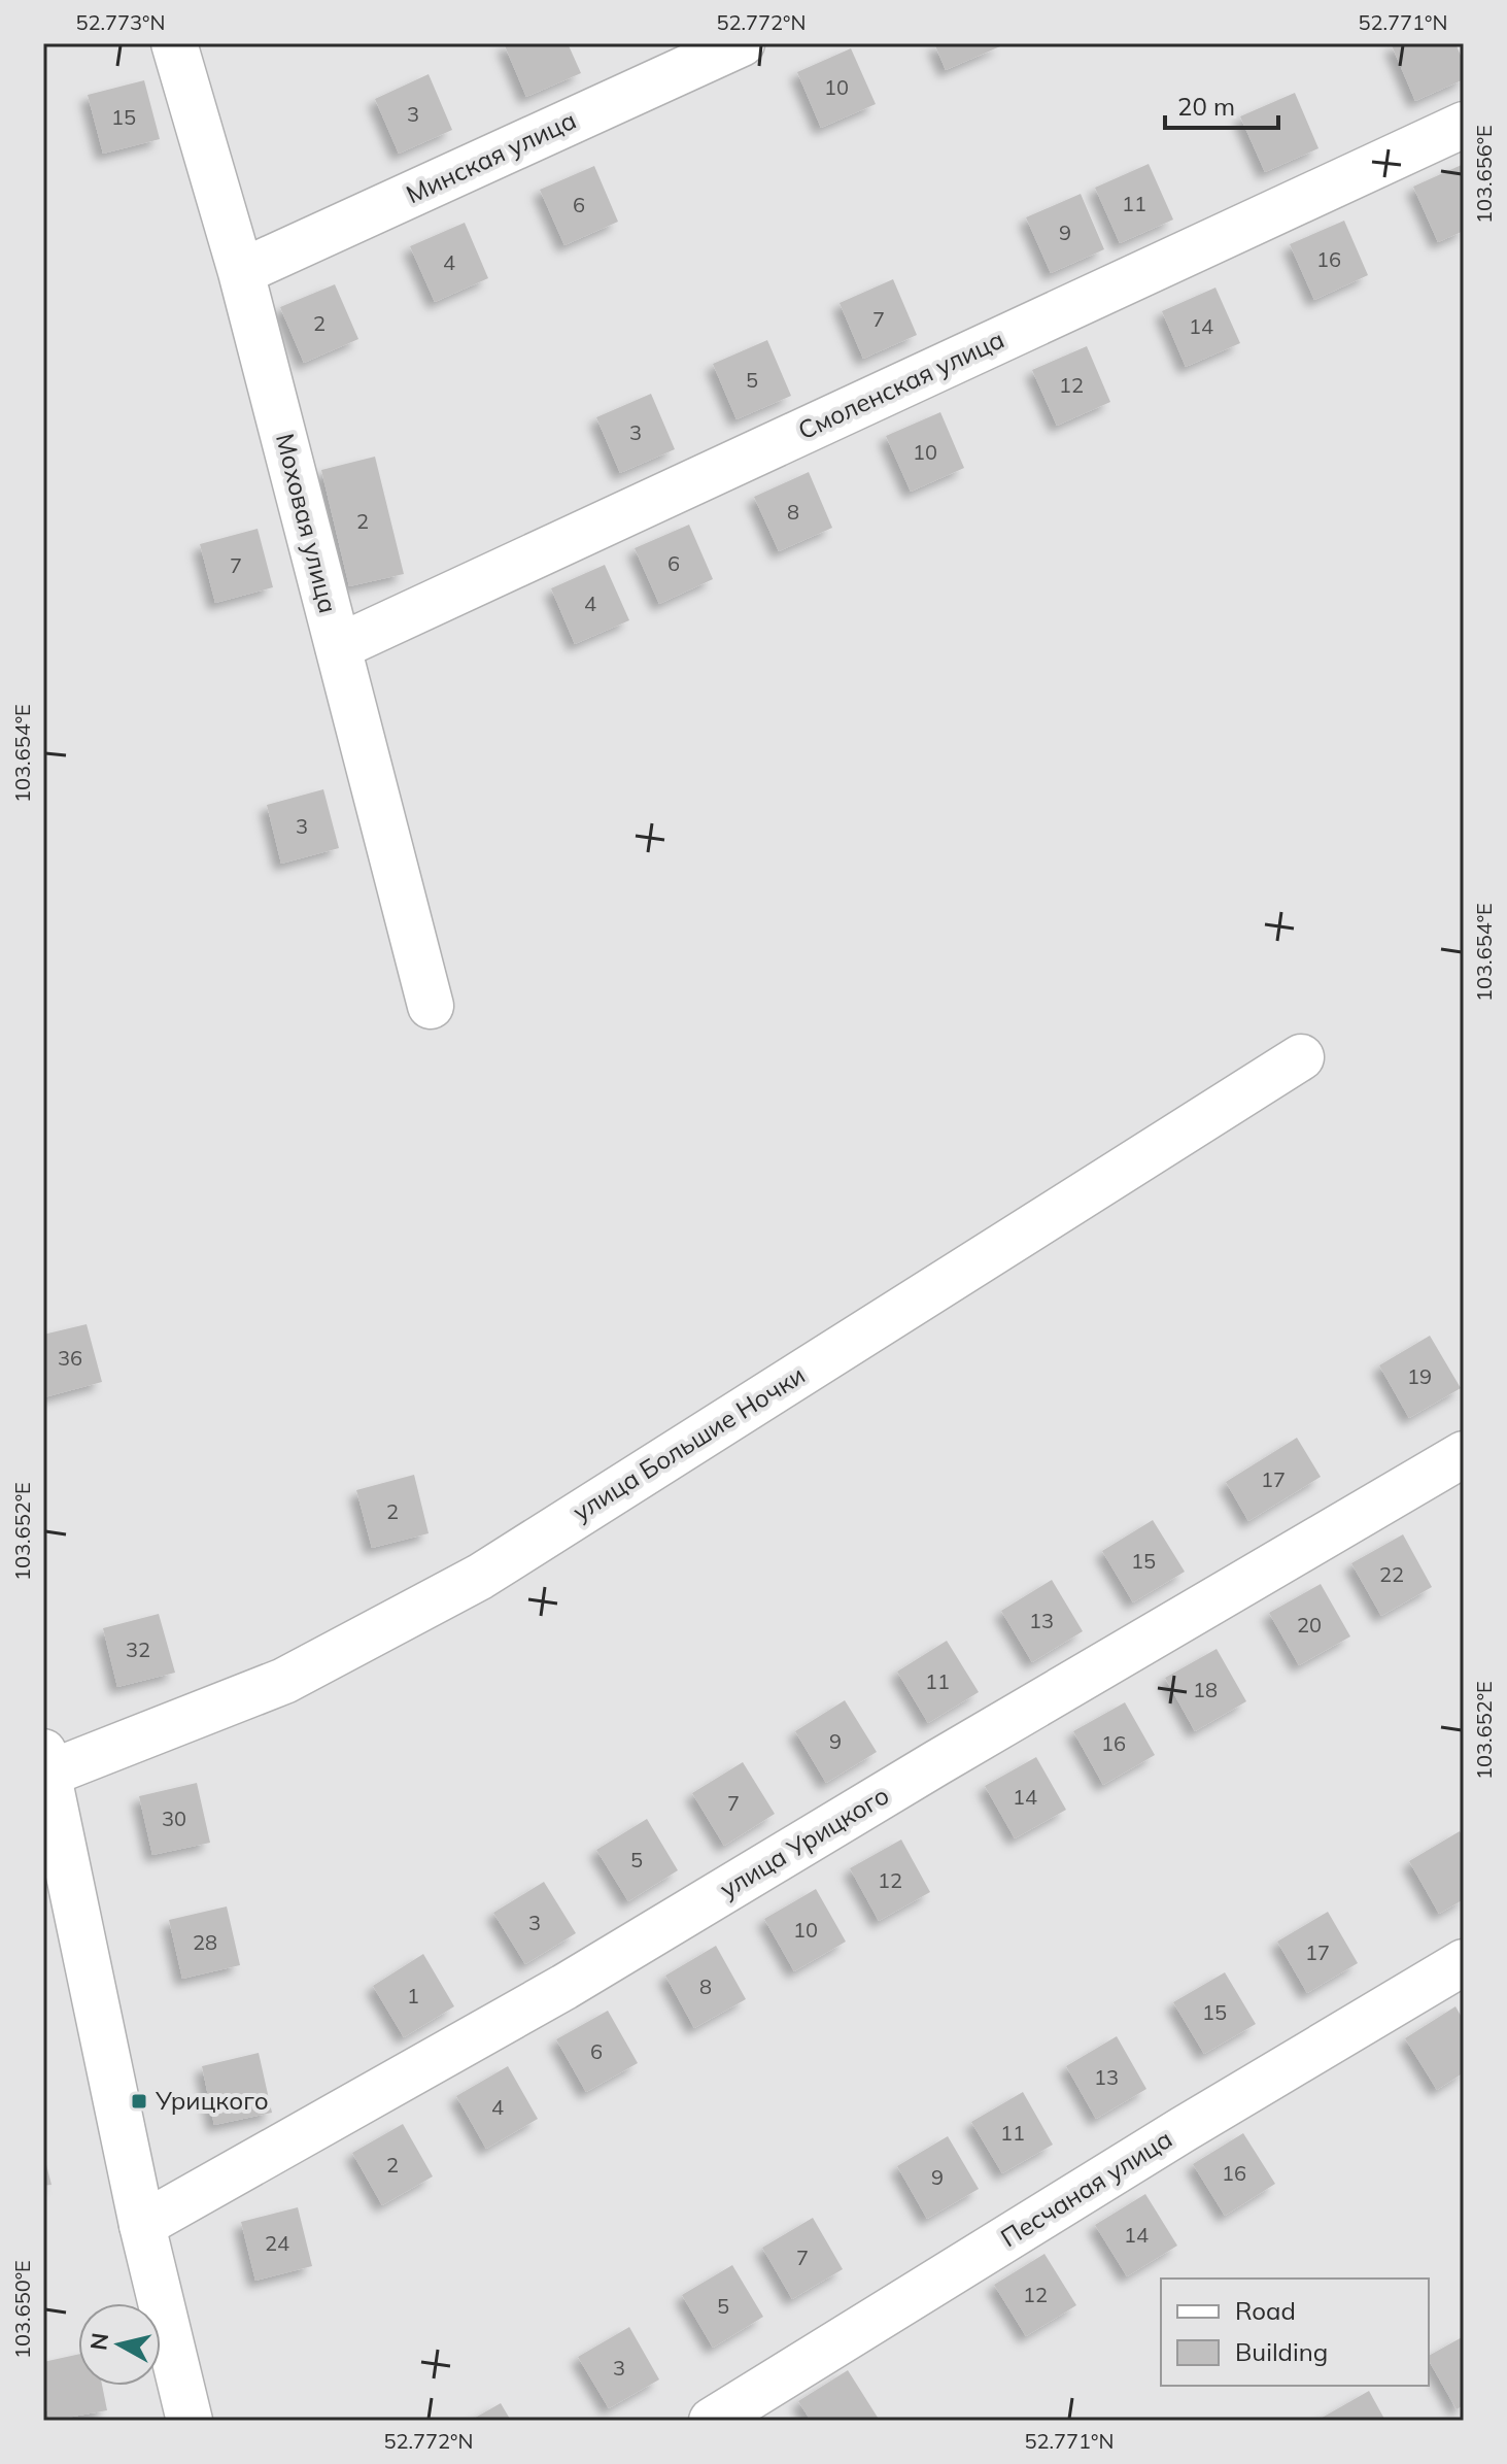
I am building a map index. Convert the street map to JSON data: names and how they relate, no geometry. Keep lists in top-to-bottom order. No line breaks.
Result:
{"streets":{"street":["Минская улица","Смоленская улица","Моховая улица","улица Большие Ночки","улица Урицкого","Песчаная улица"]},"crossings":[["Минская улица","Моховая улица"],["Смоленская улица","Моховая улица"]],"places":{"transit":["Урицкого"]},"house_numbers":["10","3","15","11","6","9","16","4","7","2","14","5","12","3","10","8","2","6","7","4","3","36","19","17","2","15","22","13","20","32","11","18","9","16","14","7","30","5","12","3","10","28","17","8","1","15","6","13","4","11","2","16","9","14","24","7","12","5","3"],"legend":["Road","Building"],"scale_bar":"20 m","north":"left","coordinates":["52.773°N","52.772°N","52.771°N","103.656°E","103.654°E","103.652°E","103.650°E"]}
